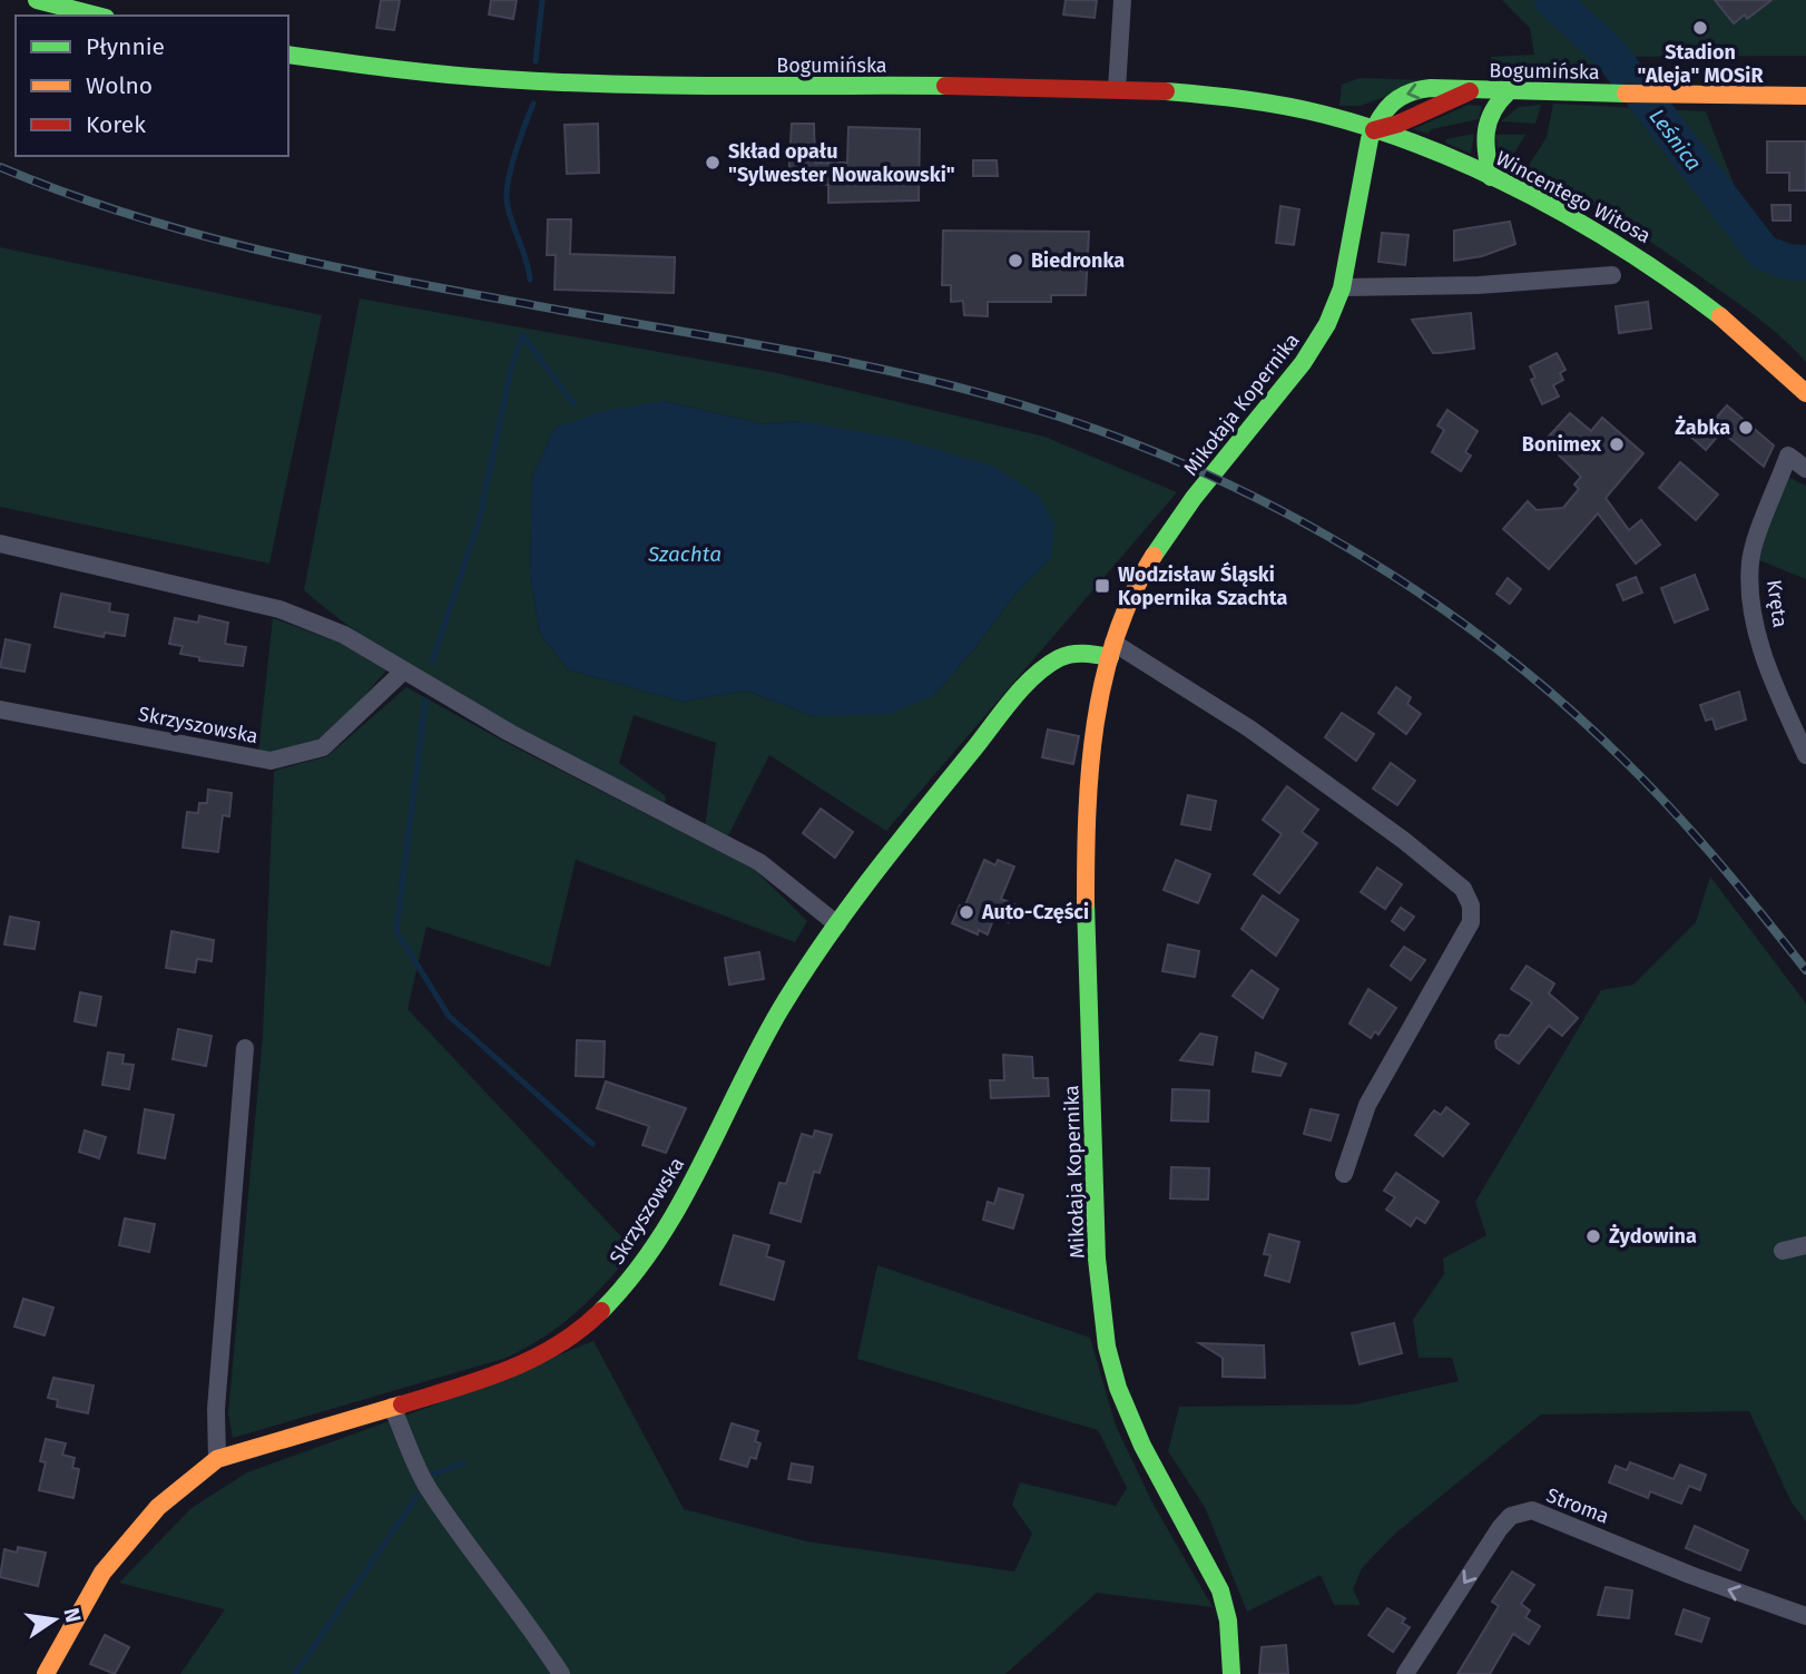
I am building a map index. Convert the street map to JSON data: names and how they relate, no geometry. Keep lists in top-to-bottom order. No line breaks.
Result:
{"streets":{"street":["Bogumińska","Wincentego Witosa","Mikołaja Kopernika","Kręta","Skrzyszowska","Stroma"]},"crossings":[["Bogumińska","Wincentego Witosa"],["Bogumińska","Mikołaja Kopernika"],["Wincentego Witosa","Mikołaja Kopernika"],["Mikołaja Kopernika","Skrzyszowska"]],"one_way":["Stroma"],"water":["Leśnica","Szachta"],"places":{"other":["Stadion \"Aleja\" MOSiR","Skład opału \"Sylwester Nowakowski\"","Biedronka","Żabka","Bonimex","Auto-Części","Żydowina"],"transit":["Wodzisław Śląski Kopernika Szachta"]},"legend":["Płynnie","Wolno","Korek"],"north":"right"}
